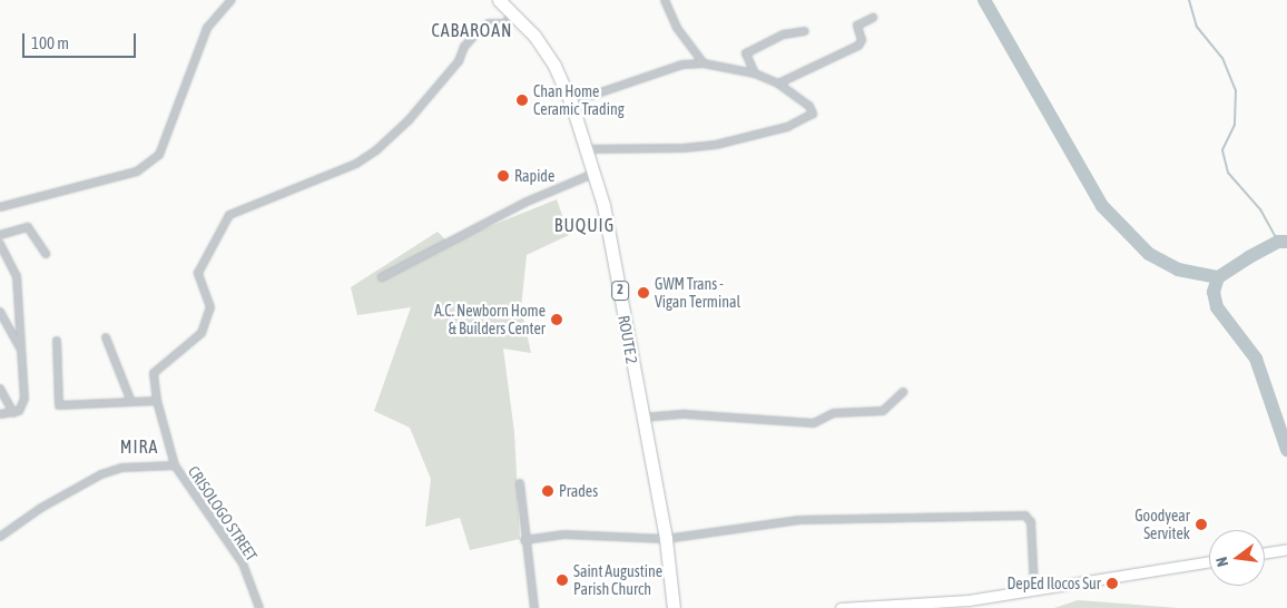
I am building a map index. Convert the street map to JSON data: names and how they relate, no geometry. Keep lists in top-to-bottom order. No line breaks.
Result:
{"streets":{"highway":["2","ROUTE 2"],"street":["CRISOLOGO STREET"]},"crossings":[["ROUTE 2","CRISOLOGO STREET"]],"districts":["CABAROAN","BUQUIG","MIRA"],"places":["Chan Home Ceramic Trading","Rapide","GWM Trans - Vigan Terminal","A.C. Newborn Home & Builders Center","Prades","Goodyear Servitek","Saint Augustine Parish Church","DepEd Ilocos Sur"],"scale_bar":"100 m","north":"left"}
